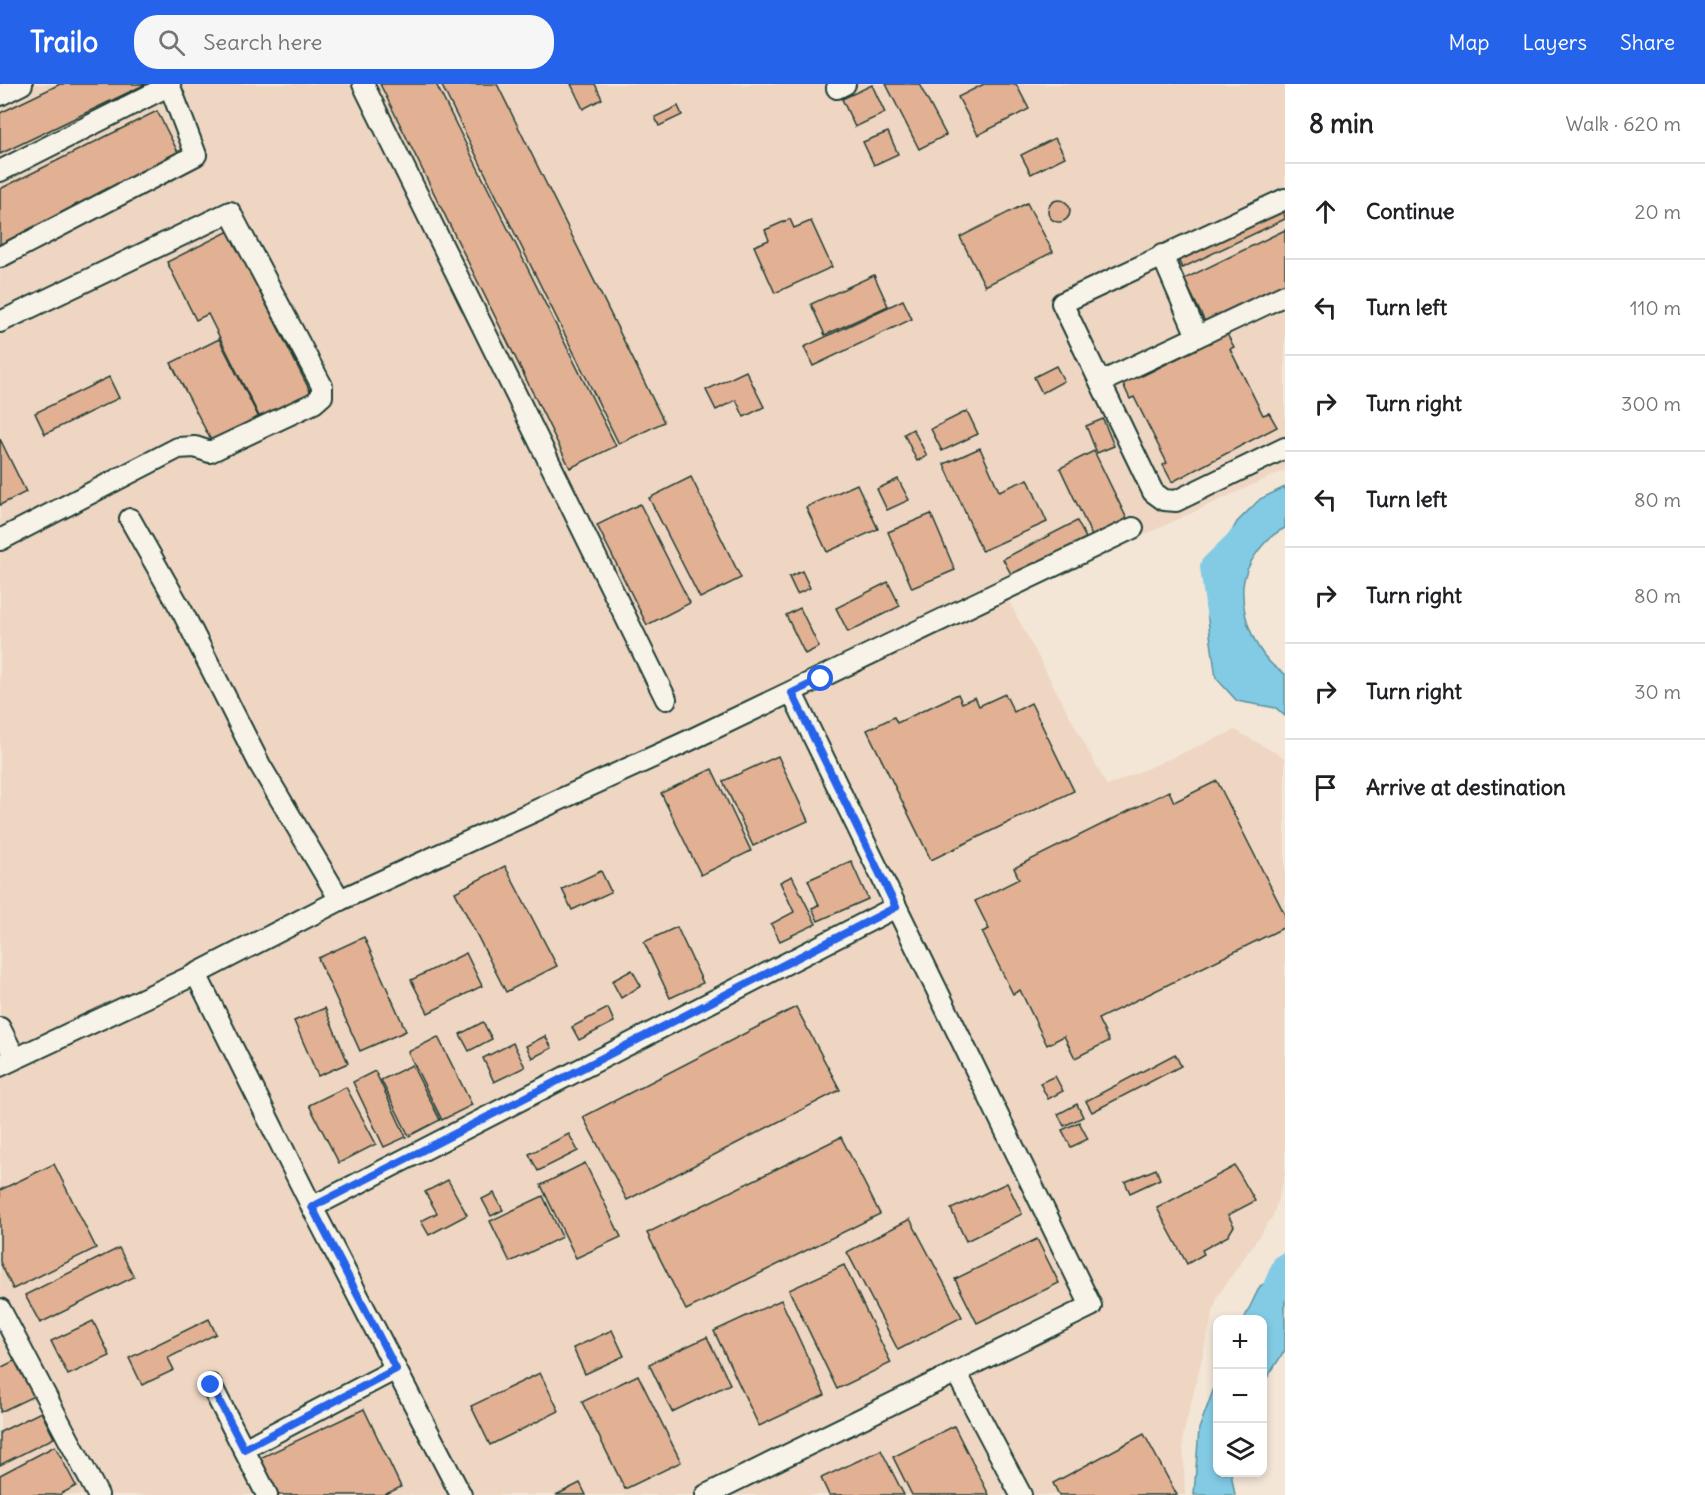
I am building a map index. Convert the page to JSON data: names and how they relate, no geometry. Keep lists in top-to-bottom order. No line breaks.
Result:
{"page":{"header":"Trailo","search":"Search here","nav":["Map","Layers","Share"],"heading":["8 min","Walk · 620 m"],"list":[["Continue","20 m"],["Turn left","110 m"],["Turn right","300 m"],["Turn left","80 m"],["Turn right","80 m"],["Turn right","30 m"],"Arrive at destination"],"map_buttons":["+","−"]}}
